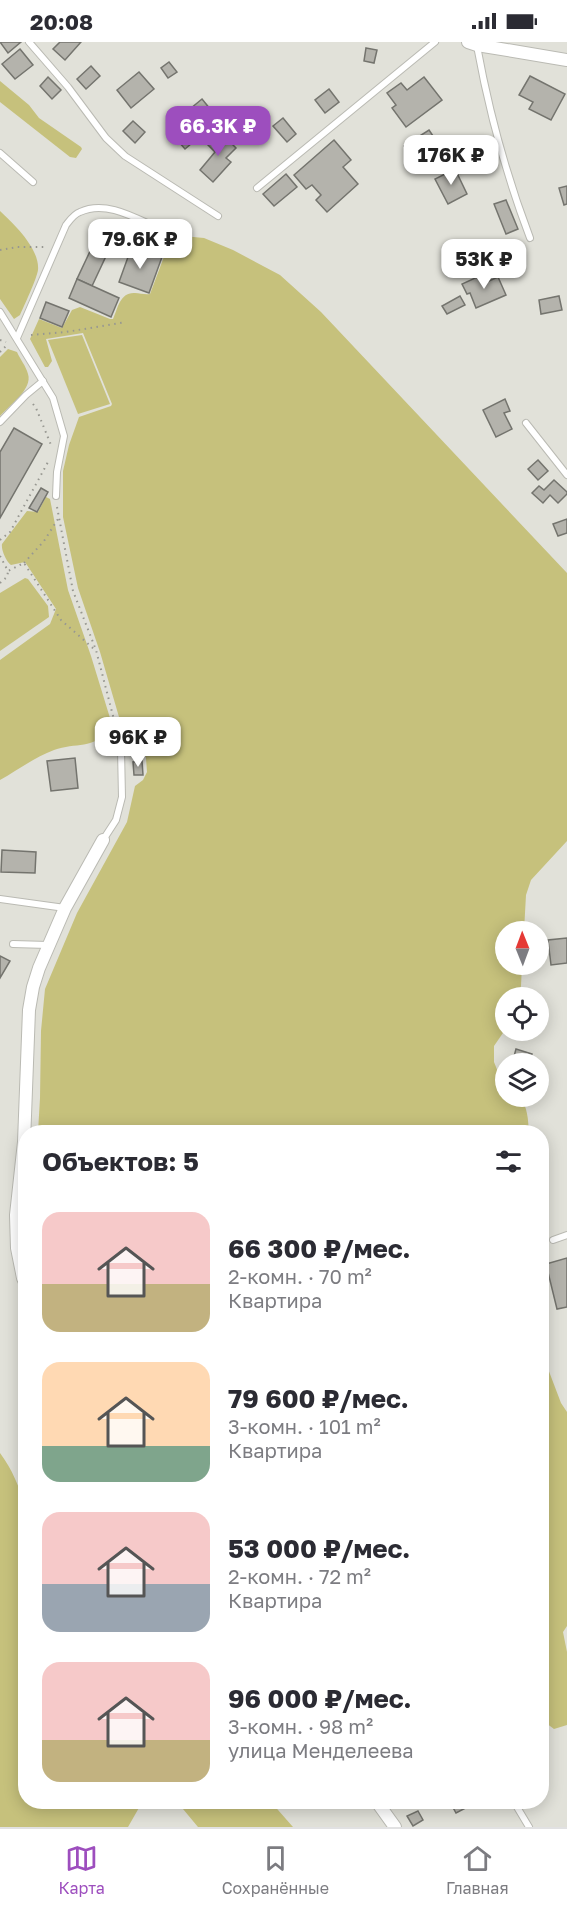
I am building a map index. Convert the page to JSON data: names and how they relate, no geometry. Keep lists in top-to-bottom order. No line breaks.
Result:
{"north":"top","page":{"status":"20:08","price":["66.3K ₽","176K ₽","79.6K ₽","53K ₽","96K ₽"],"heading":"Объектов: 5","list":[{"name":"66 300 ₽/мес.","note":"2-комн. · 70 m² · Квартира"},{"name":"79 600 ₽/мес.","note":"3-комн. · 101 m² · Квартира"},{"name":"53 000 ₽/мес.","note":"2-комн. · 72 m² · Квартира"},{"name":"96 000 ₽/мес.","note":"3-комн. · 98 m² · улица Менделеева"}],"tabs":["Карта","Сохранённые","Главная"]}}
